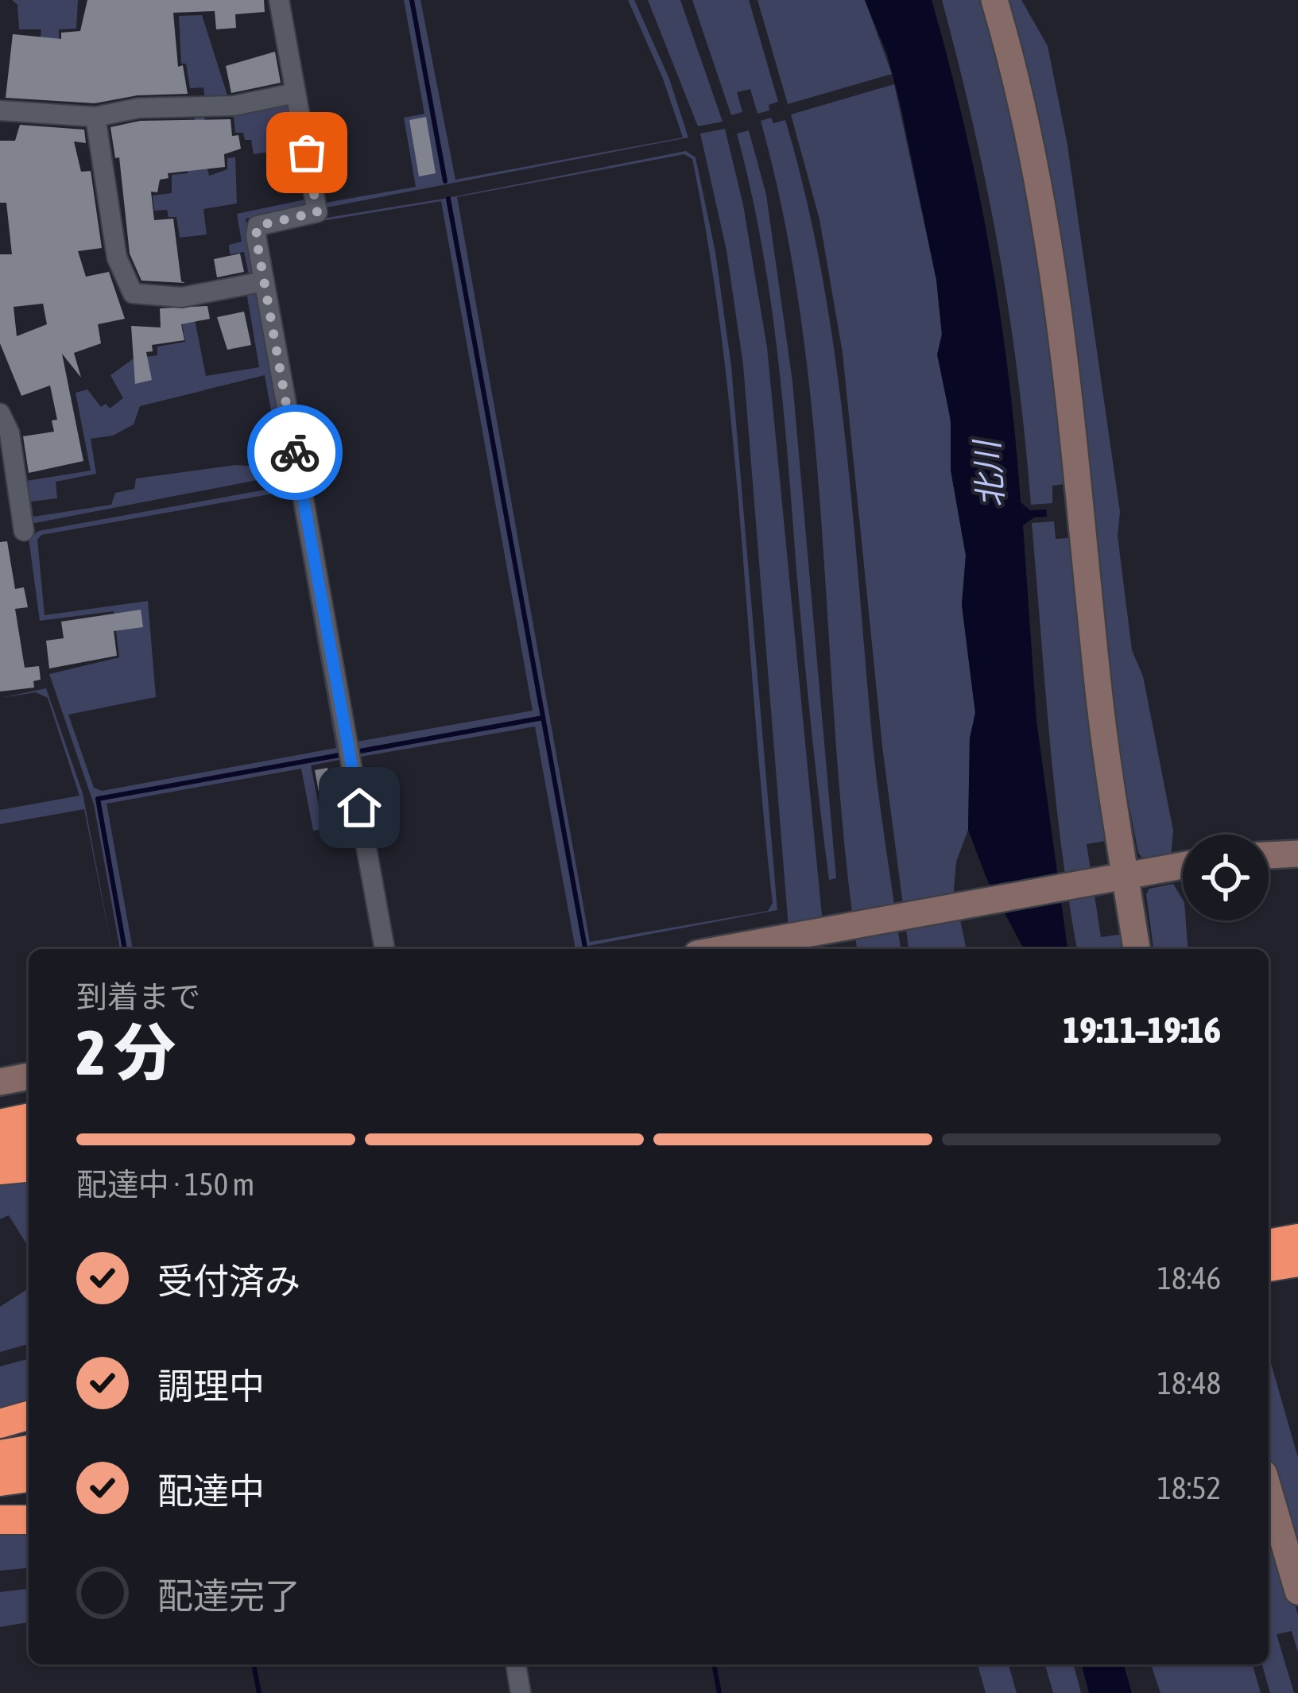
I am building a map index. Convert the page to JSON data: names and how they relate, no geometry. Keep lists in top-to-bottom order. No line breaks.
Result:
{"water":["北川"],"page":{"heading":["2 分","到着まで","19:11–19:16"],"bar":"配達中 · 150 m","list":[["受付済み","18:46"],["調理中","18:48"],["配達中","18:52"],"配達完了"]}}
